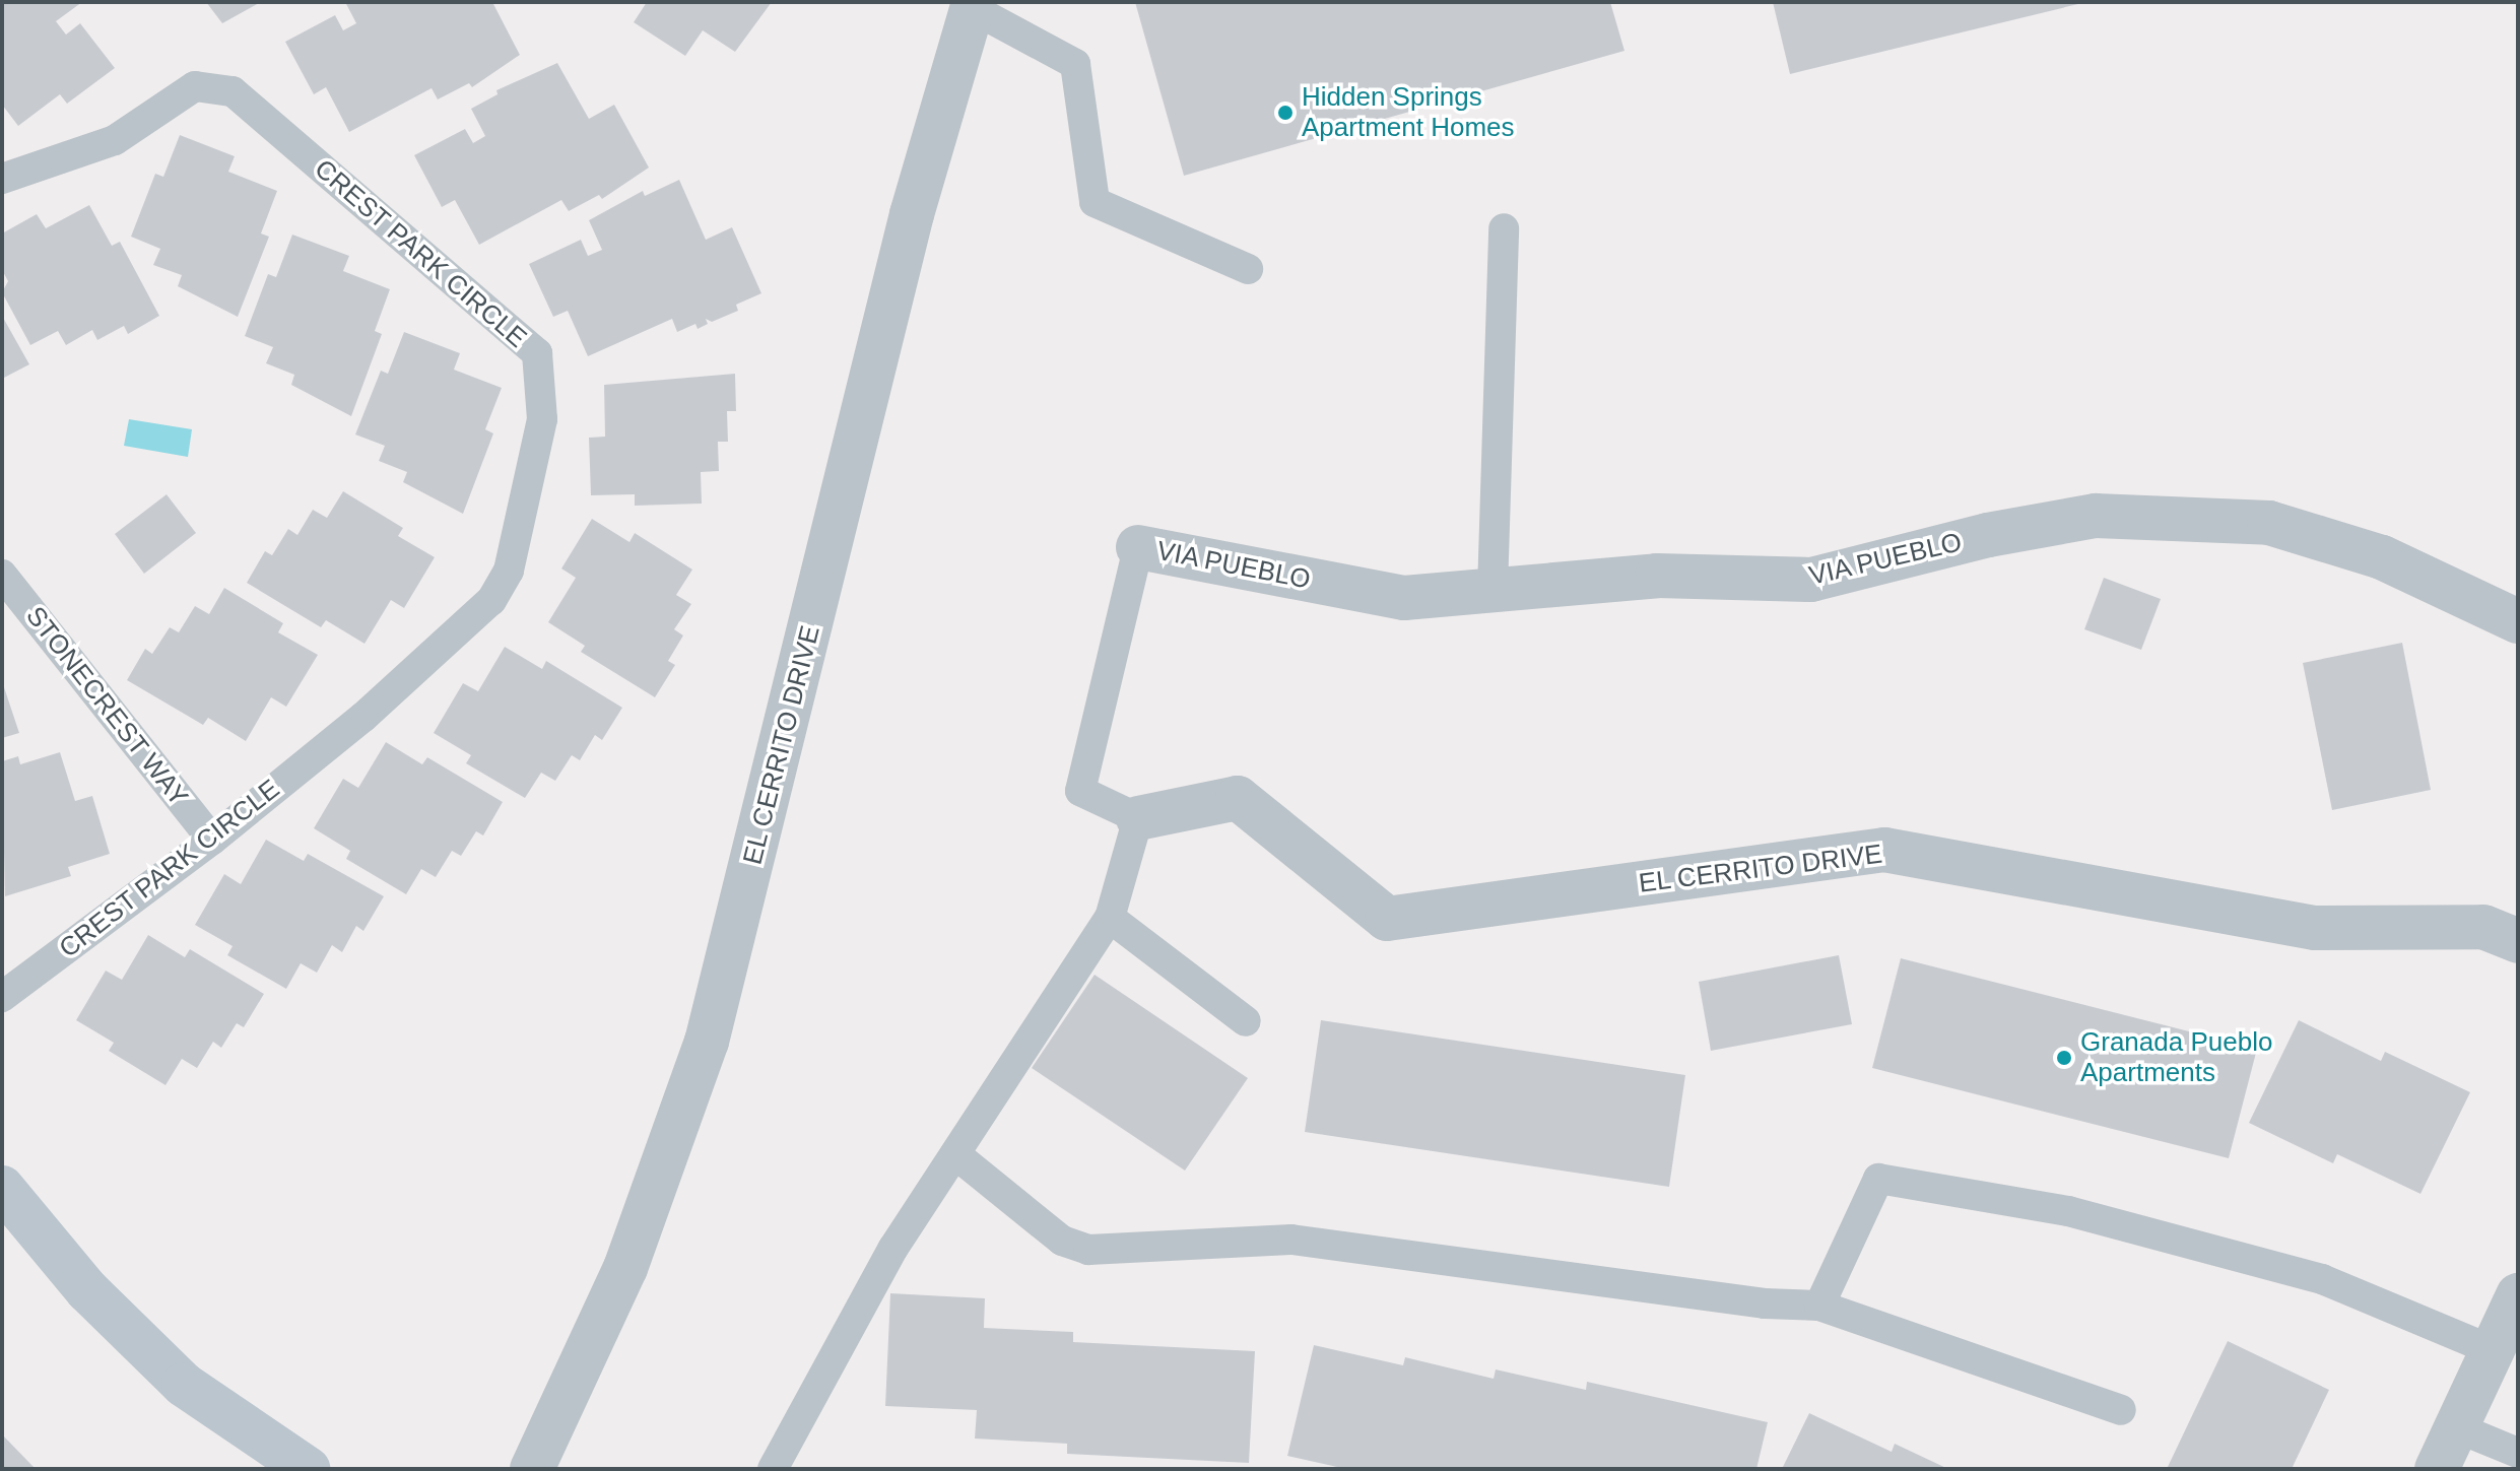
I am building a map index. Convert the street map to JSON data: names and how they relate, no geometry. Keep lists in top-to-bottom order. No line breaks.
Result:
{"streets":{"street":["VIA PUEBLO","EL CERRITO DRIVE"],"lane":["CREST PARK CIRCLE","STONECREST WAY"]},"crossings":[["CREST PARK CIRCLE","STONECREST WAY"]],"places":["Hidden Springs Apartment Homes","Granada Pueblo Apartments"]}
